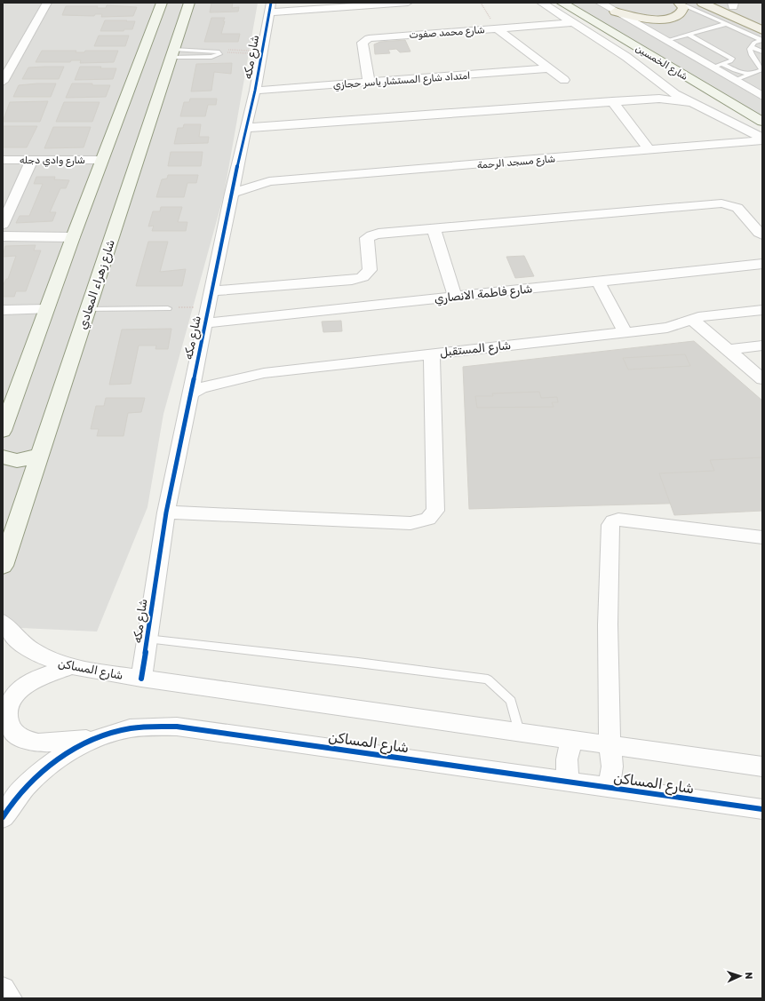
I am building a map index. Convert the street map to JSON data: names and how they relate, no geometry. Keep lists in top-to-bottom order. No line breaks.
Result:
{"streets":{"main road":["شارع الخمسين","شارع زهراء المعادي"],"street":["شارع محمد صفوت","شارع مكه","امتداد شارع المستشار ياسر حجازي","شارع وادي دجله","شارع مسجد الرحمة","شارع فاطمة الانصاري","شارع المستقبل","شارع المساكن"]},"crossings":[["شارع محمد صفوت","امتداد شارع المستشار ياسر حجازي"],["شارع مكه","امتداد شارع المستشار ياسر حجازي"],["شارع مكه","شارع مسجد الرحمة"],["شارع مكه","شارع فاطمة الانصاري"],["شارع مكه","شارع المستقبل"],["شارع مكه","شارع المساكن"]],"north":"right"}
